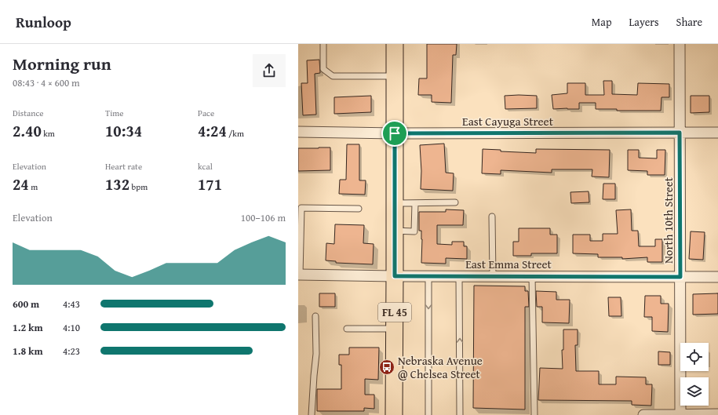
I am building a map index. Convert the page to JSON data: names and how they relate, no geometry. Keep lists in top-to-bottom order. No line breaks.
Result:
{"streets":{"main road":["FL 45"],"street":["East Cayuga Street","North 10th Street","East Emma Street"]},"crossings":[["East Cayuga Street","North 10th Street"],["East Cayuga Street","FL 45"],["North 10th Street","East Emma Street"],["East Emma Street","FL 45"]],"places":{"bus stop":["Nebraska Avenue @ Chelsea Street"]},"page":{"header":"Runloop","nav":["Map","Layers","Share"],"heading":["Morning run","08:43 · 4 × 600 m"],"stats":[["Distance","2.40 km"],["Time","10:34"],["Pace","4:24 /km"],["Elevation","24 m"],["Heart rate","132 bpm"],["kcal","171"]],"chart":["Elevation","100–106 m"],"list":[{"name":"600 m","note":"4:43"},{"name":"1.2 km","note":"4:10"},{"name":"1.8 km","note":"4:23"}]}}
